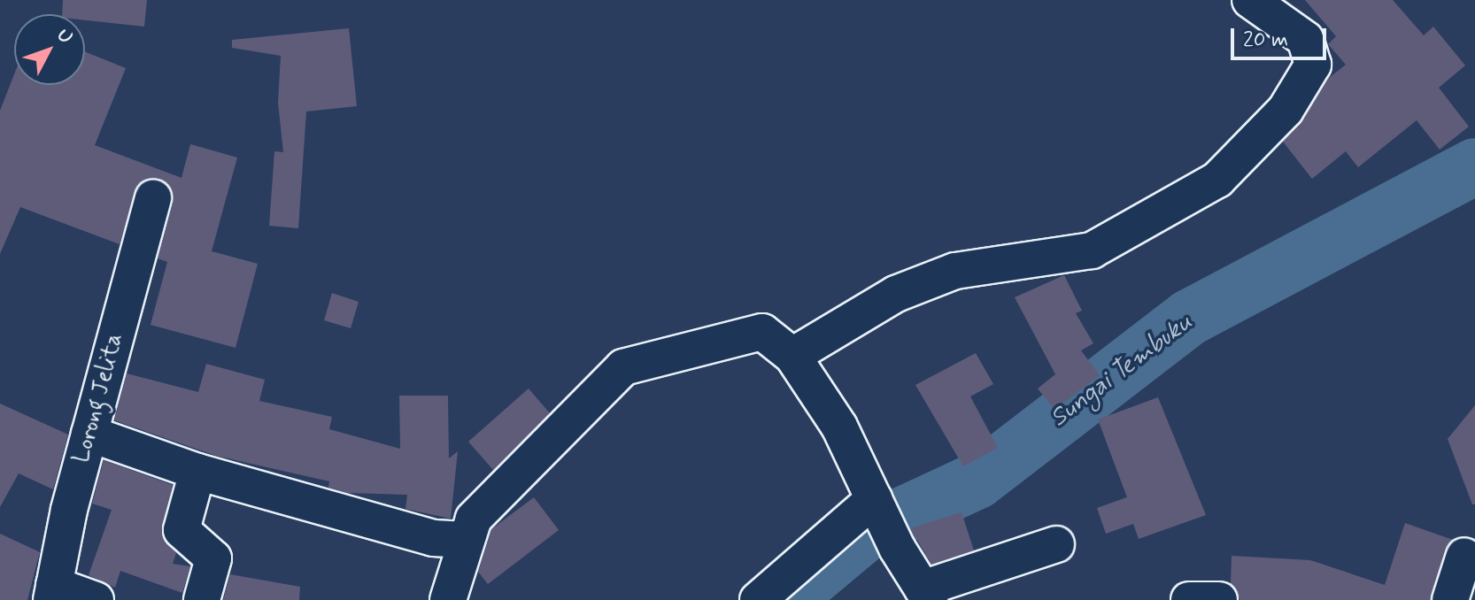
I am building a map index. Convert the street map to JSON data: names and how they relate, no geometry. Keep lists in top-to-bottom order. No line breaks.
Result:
{"streets":{"street":["Lorong Jelita"]},"water":["Sungai Tembuku"],"scale_bar":"20 m","north":"top right"}
